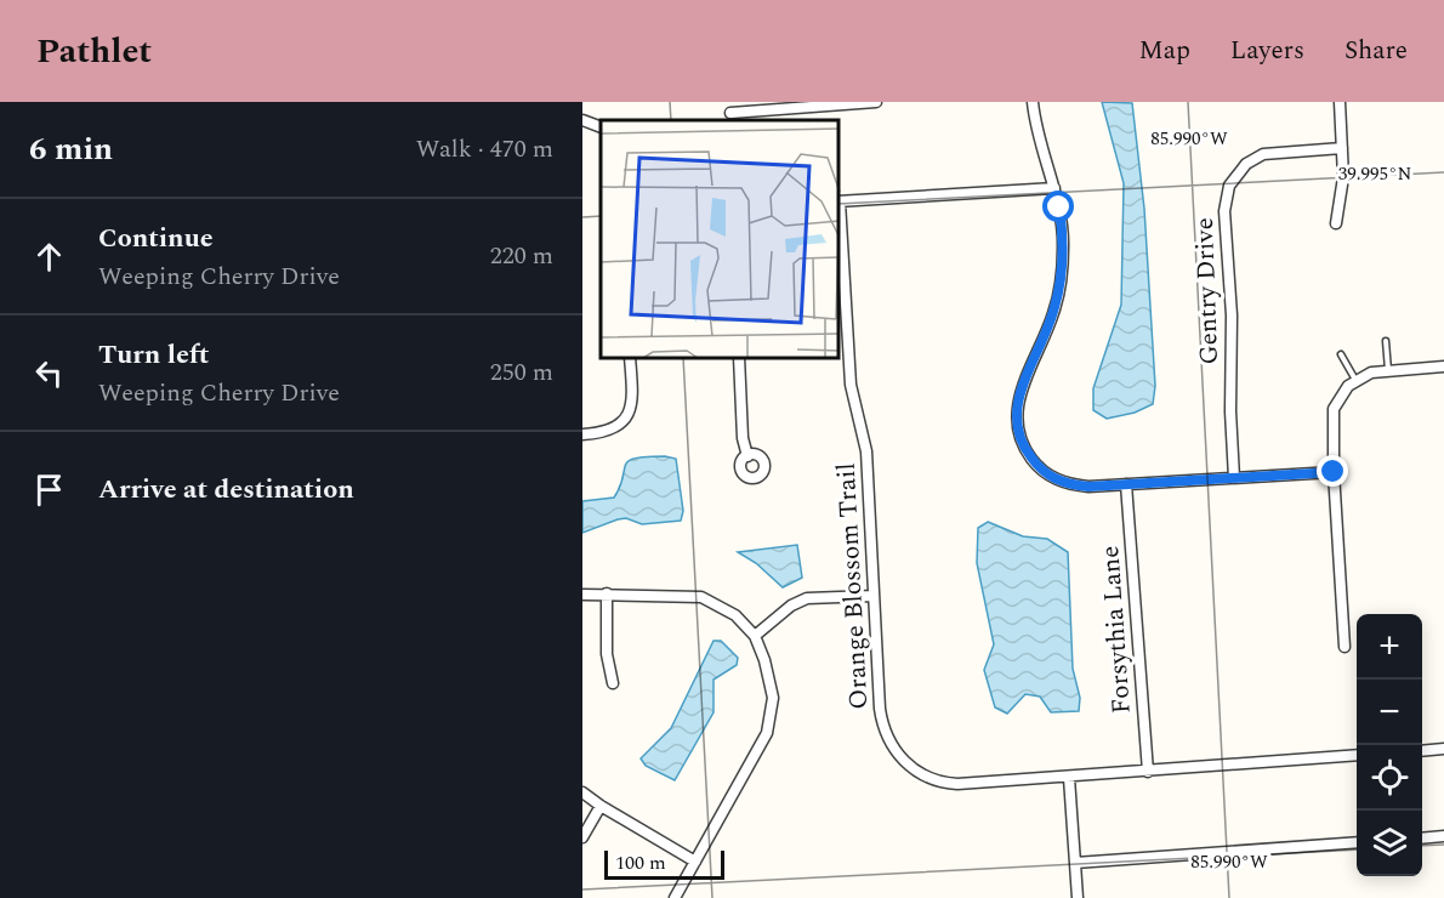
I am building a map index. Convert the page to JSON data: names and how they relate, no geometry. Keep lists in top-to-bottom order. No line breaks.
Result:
{"streets":{"street":["Gentry Drive","Orange Blossom Trail","Forsythia Lane"]},"crossings":[["Orange Blossom Trail","Forsythia Lane"]],"scale_bar":"100 m","page":{"header":"Pathlet","nav":["Map","Layers","Share"],"heading":["6 min","Walk · 470 m"],"list":[["Continue","Weeping Cherry Drive","220 m"],["Turn left","Weeping Cherry Drive","250 m"],"Arrive at destination"],"map_buttons":["+","−"],"scale":"100 m"},"coordinates":["85.990°W","39.995°N"]}
